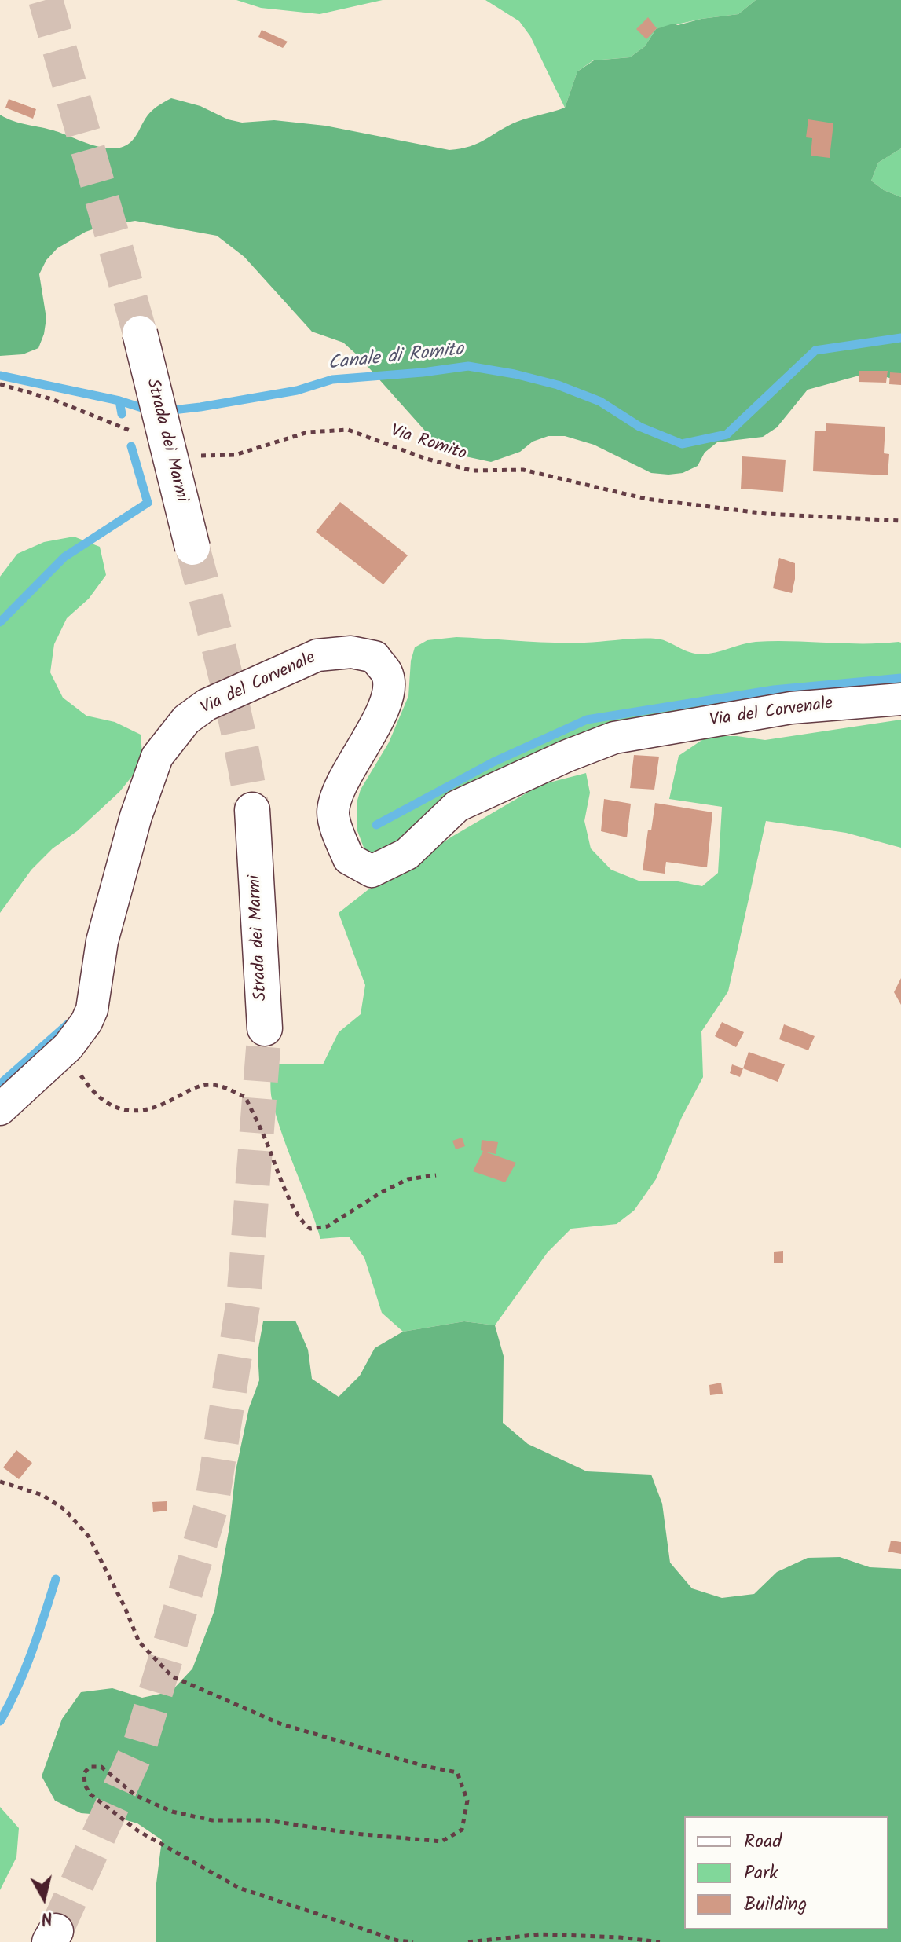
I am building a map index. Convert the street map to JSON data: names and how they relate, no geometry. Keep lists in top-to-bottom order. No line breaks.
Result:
{"streets":{"main road":["Strada dei Marmi"],"street":["Via del Corvenale"],"path":["Via Romito"]},"water":["Canale di Romito"],"legend":["Road","Park","Building"],"north":"bottom"}
